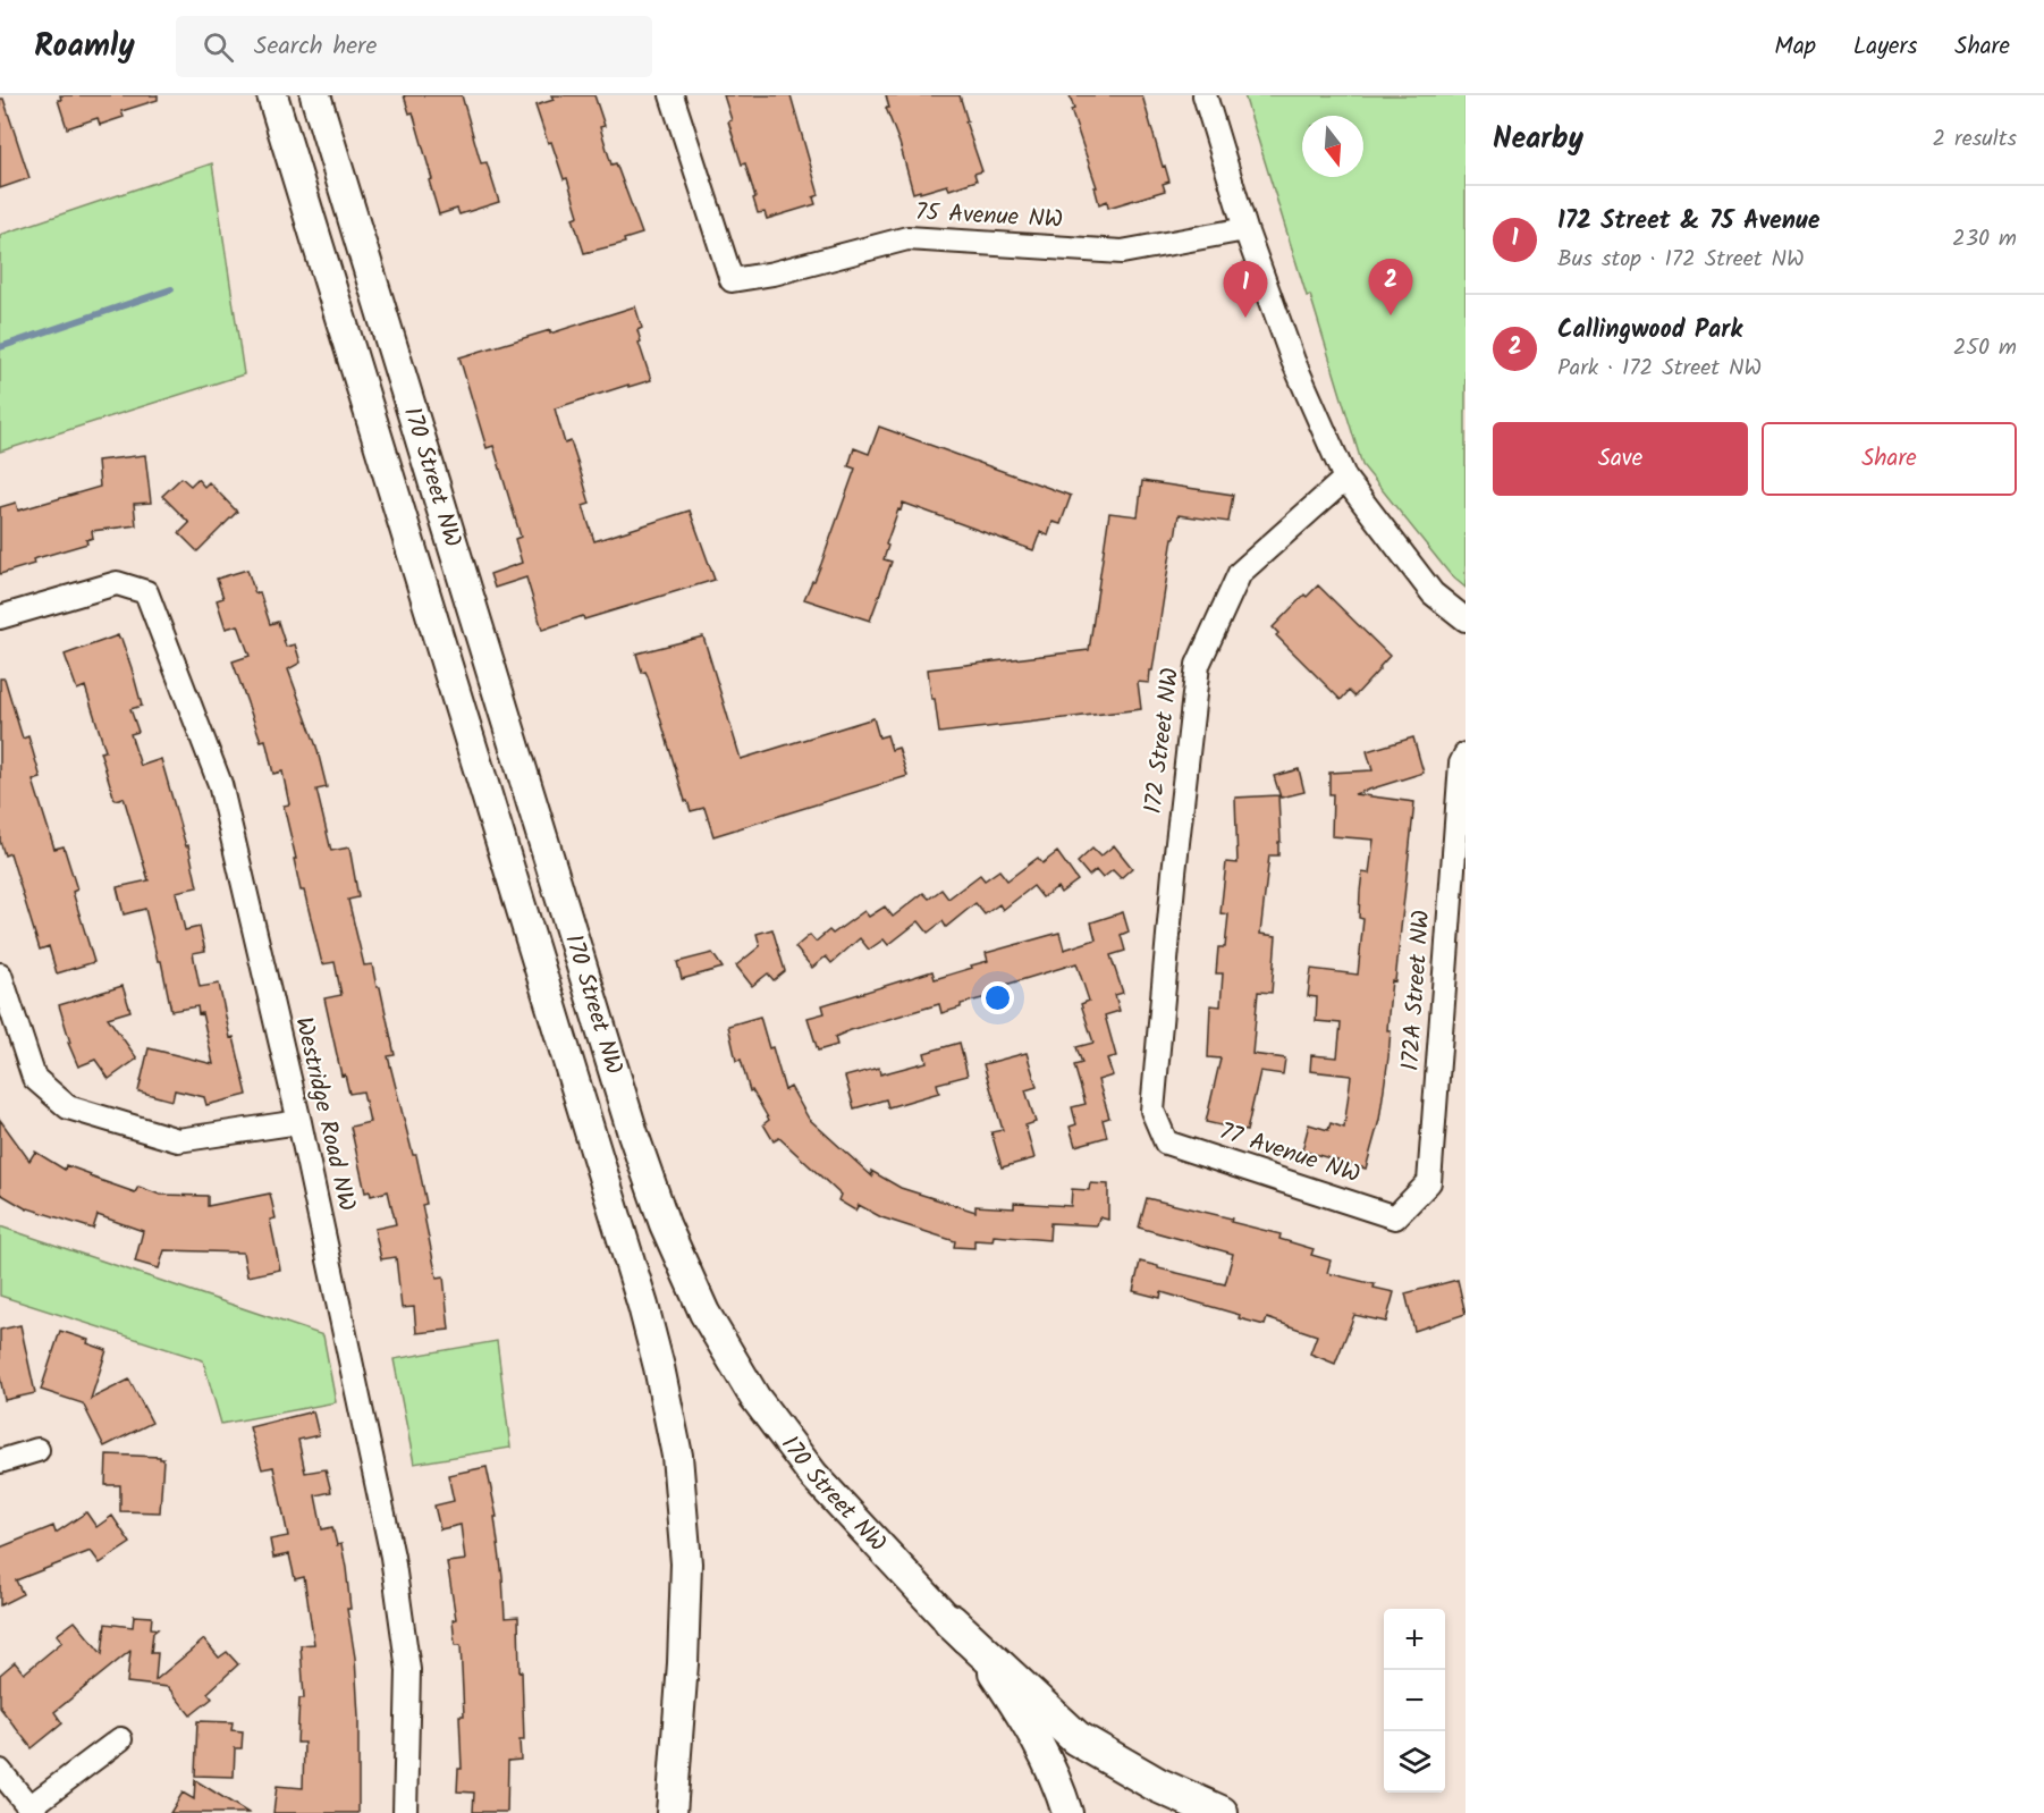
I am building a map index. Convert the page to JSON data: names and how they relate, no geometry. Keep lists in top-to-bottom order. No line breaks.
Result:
{"streets":{"main road":["170 Street NW"],"street":["75 Avenue NW","172 Street NW","172A Street NW","Westridge Road NW","77 Avenue NW"]},"crossings":[["172 Street NW","77 Avenue NW"],["172A Street NW","77 Avenue NW"]],"north":"bottom","page":{"header":"Roamly","search":"Search here","nav":["Map","Layers","Share"],"heading":["Nearby","2 results"],"list":[{"mark":"1","name":"172 Street & 75 Avenue","note":"Bus stop · 172 Street NW","value":"230 m"},{"mark":"2","name":"Callingwood Park","note":"Park · 172 Street NW","value":"250 m"}],"pins":["2","1"],"buttons":["Save","Share"],"map_buttons":["+","−"]}}
